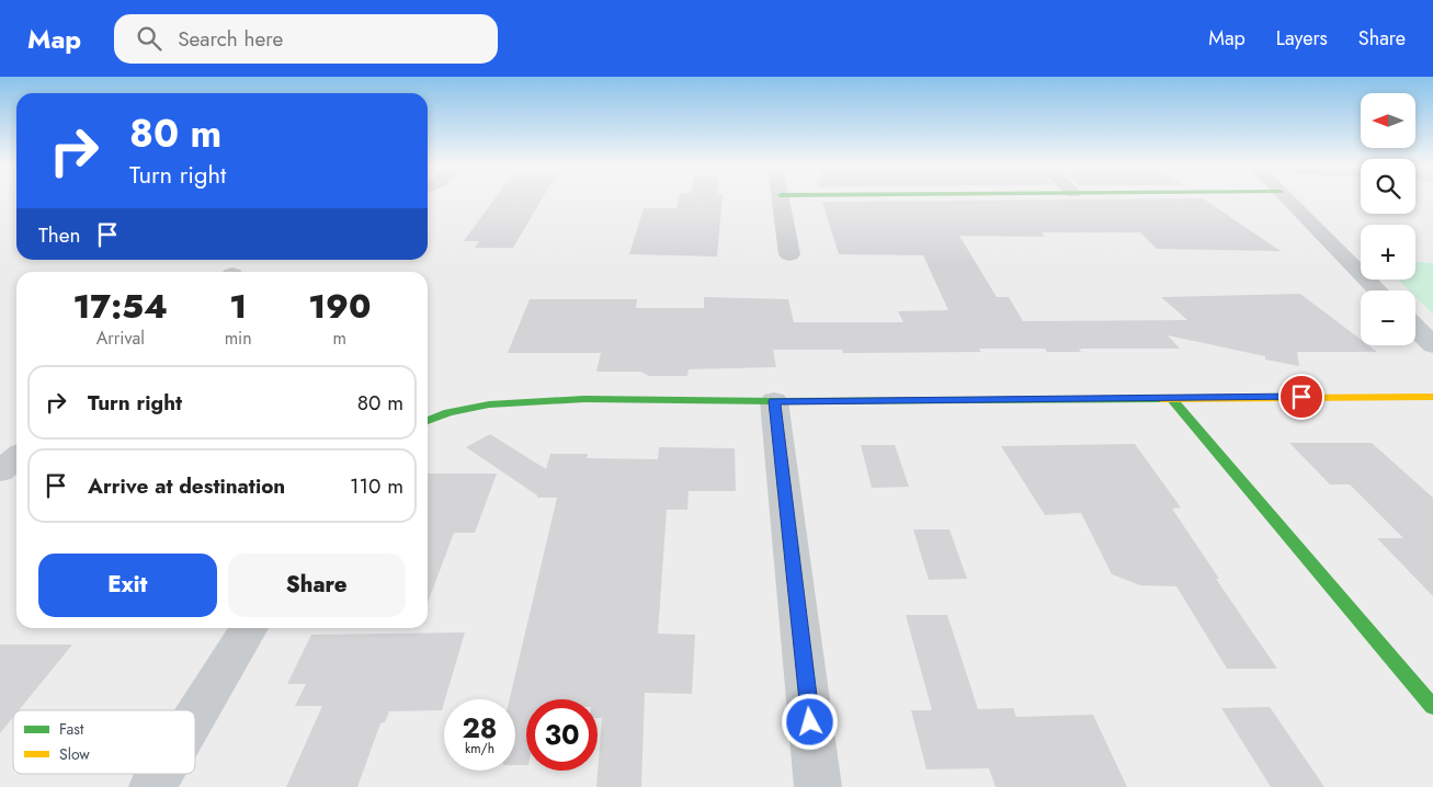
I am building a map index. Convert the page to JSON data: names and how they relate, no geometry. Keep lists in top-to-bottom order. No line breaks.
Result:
{"legend":["Fast","Slow"],"north":"left","page":{"header":"Map","search":"Search here","nav":["Map","Layers","Share"],"map_buttons":["+","−"],"turn":["80 m","Turn right"],"then":"Then","eta":["17:54","Arrival","1","min","190","m"],"list":[{"name":"Turn right","value":"80 m"},{"name":"Arrive at destination","value":"110 m"}],"buttons":["Exit","Share"],"speed":"28 km/h","limit":"30"}}
